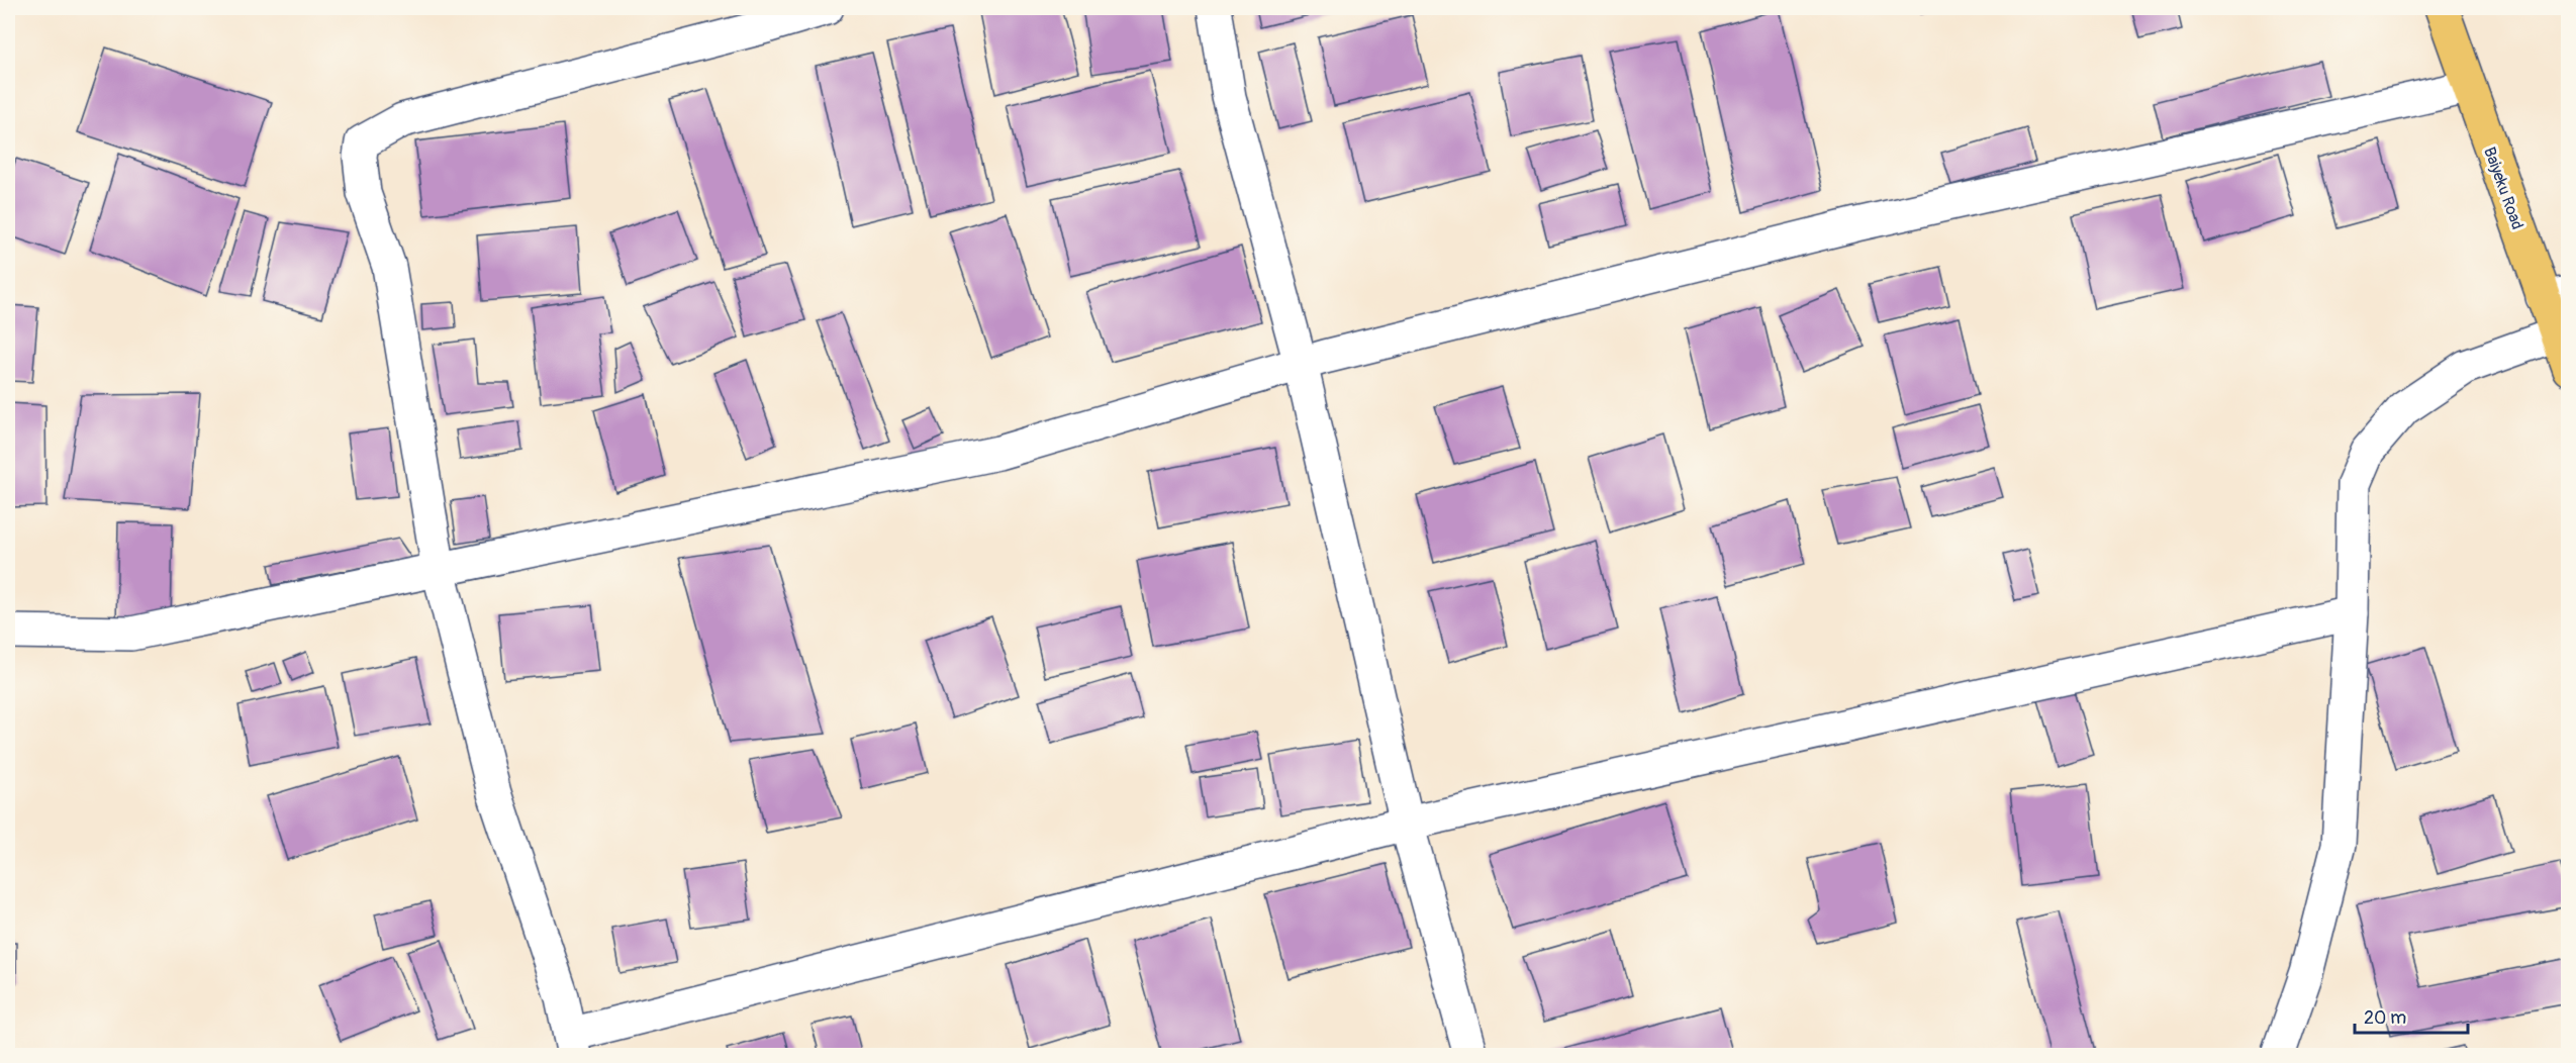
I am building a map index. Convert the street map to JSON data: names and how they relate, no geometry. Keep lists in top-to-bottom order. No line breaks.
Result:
{"streets":{"main road":["Baiyeku Road"]},"scale_bar":"20 m"}
